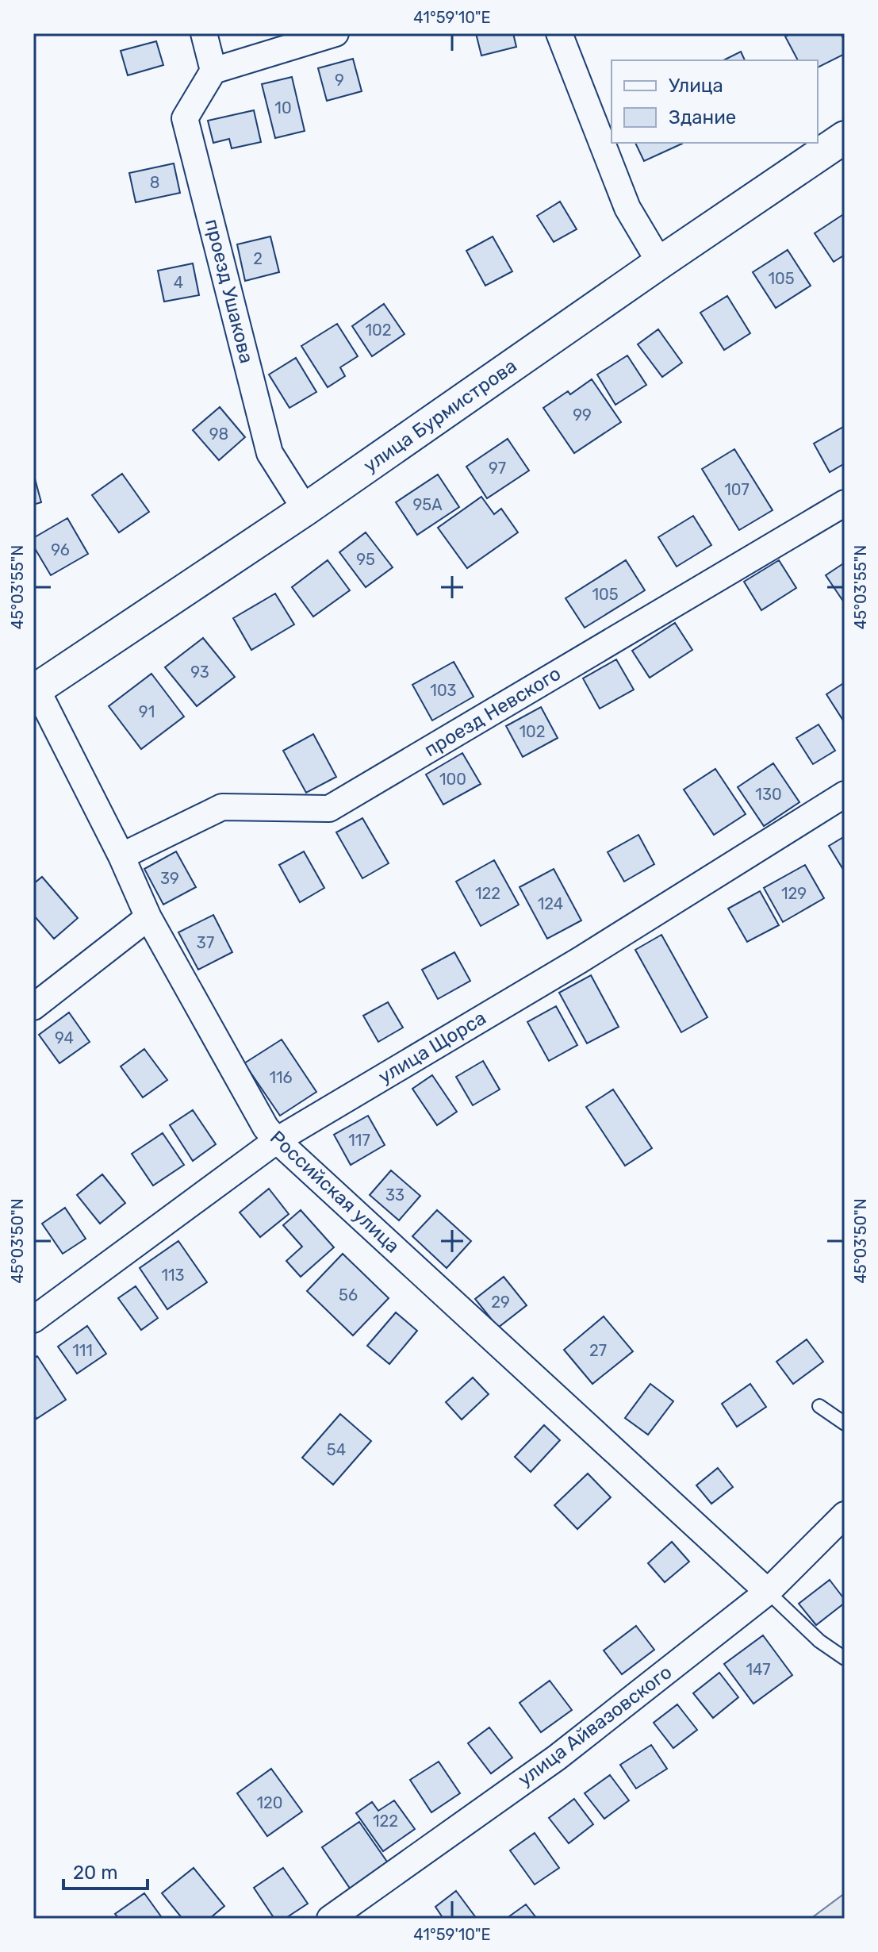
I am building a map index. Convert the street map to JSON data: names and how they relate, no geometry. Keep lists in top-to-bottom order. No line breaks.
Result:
{"streets":{"street":["проезд Ушакова","улица Бурмистрова","проезд Невского","улица Щорса","Российская улица","улица Айвазовского"]},"crossings":[["проезд Ушакова","улица Бурмистрова"],["улица Бурмистрова","Российская улица"],["проезд Невского","Российская улица"],["улица Щорса","Российская улица"],["Российская улица","улица Айвазовского"]],"house_numbers":["9","10","8","2","105","4","102","99","98","97","107","95А","96","95","105","93","103","91","102","100","130","39","122","129","124","37","94","116","117","33","113","56","29","111","27","54","147","120","122"],"legend":["Улица","Здание"],"scale_bar":"20 m","coordinates":["41°59'10\"E","45°03'55\"N","45°03'50\"N"]}
